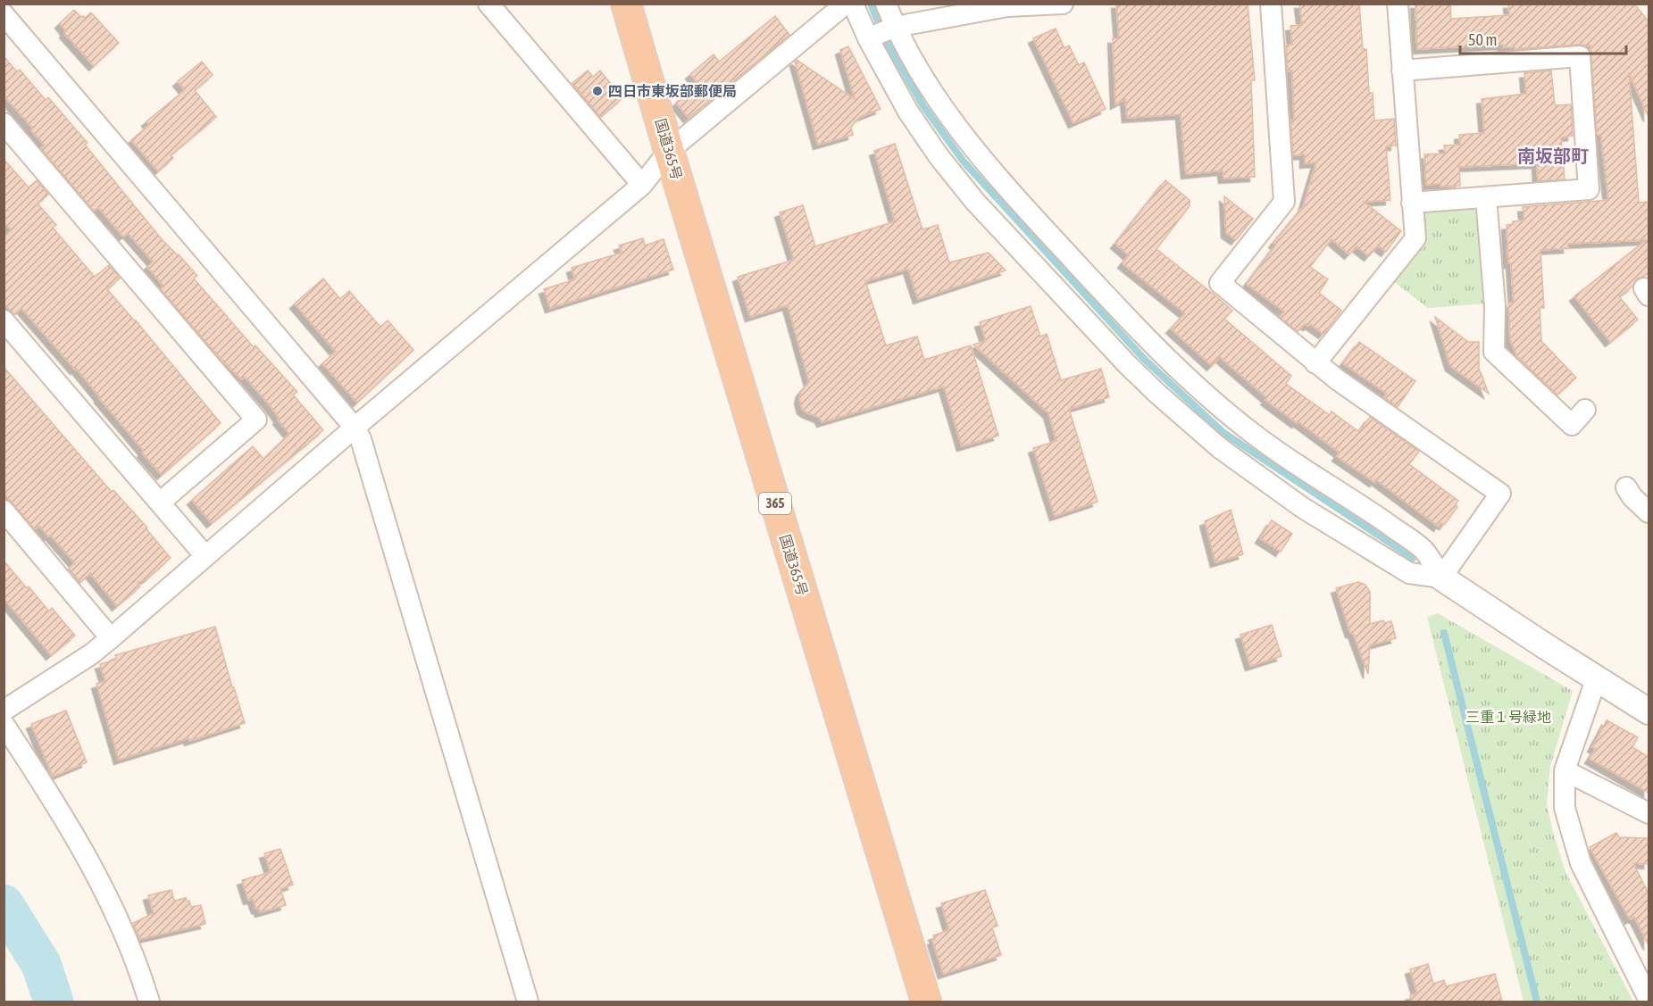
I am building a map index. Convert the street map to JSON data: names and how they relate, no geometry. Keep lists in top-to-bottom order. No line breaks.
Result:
{"streets":{"highway":["国道365号","365"]},"districts":["南坂部町"],"parks":["三重１号緑地"],"places":["四日市東坂部郵便局"],"scale_bar":"50 m"}
